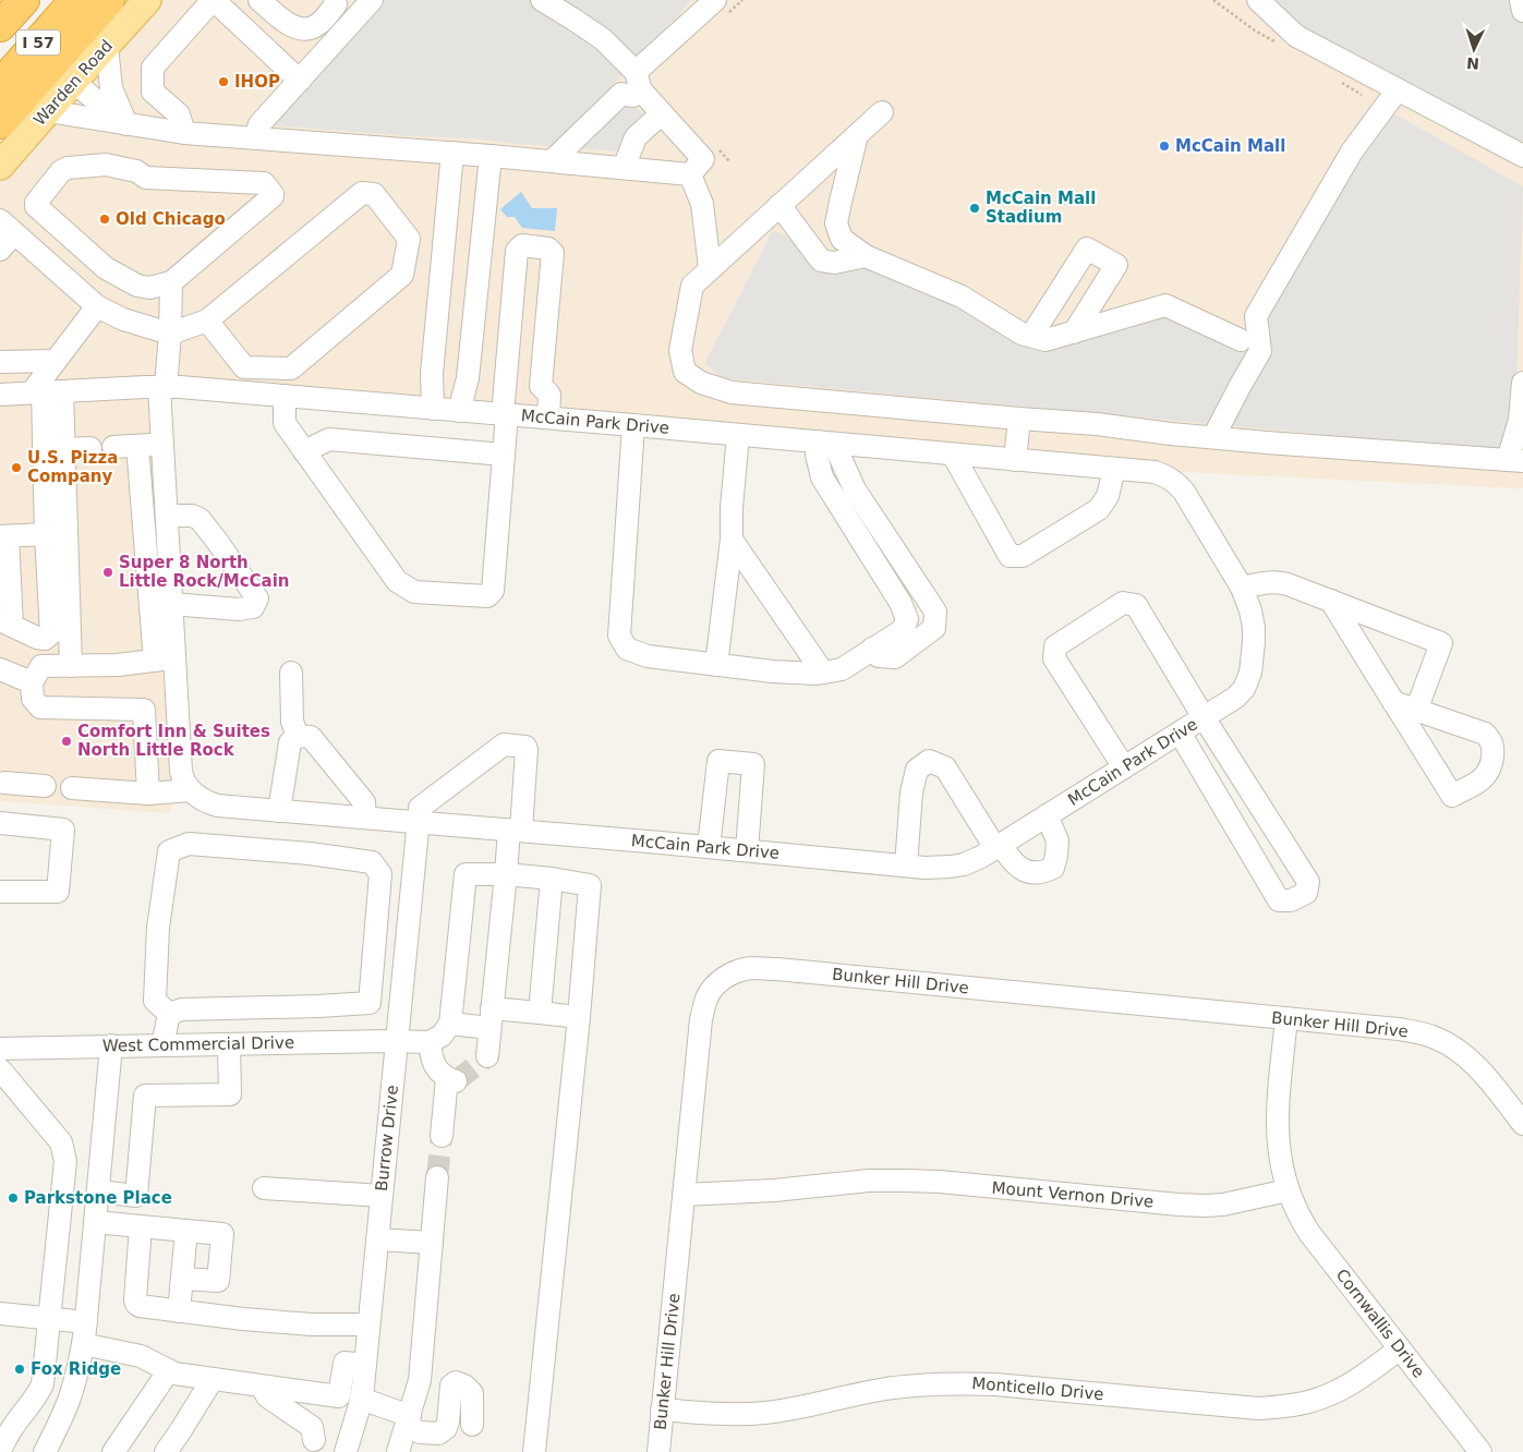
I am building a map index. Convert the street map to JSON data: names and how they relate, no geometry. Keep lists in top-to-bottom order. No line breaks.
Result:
{"streets":{"highway":["I 57"],"main road":["Warden Road"],"street":["McCain Park Drive","Bunker Hill Drive","West Commercial Drive","Burrow Drive","Mount Vernon Drive","Cornwallis Drive","Monticello Drive"]},"crossings":[["McCain Park Drive","Burrow Drive"],["Bunker Hill Drive","Mount Vernon Drive"],["Bunker Hill Drive","Monticello Drive"],["West Commercial Drive","Burrow Drive"],["Mount Vernon Drive","Cornwallis Drive"],["Cornwallis Drive","Monticello Drive"]],"places":["IHOP","McCain Mall","McCain Mall Stadium","Old Chicago","U.S. Pizza Company","Super 8 North Little Rock/McCain","Comfort Inn & Suites North Little Rock","Parkstone Place","Fox Ridge"],"north":"bottom"}
